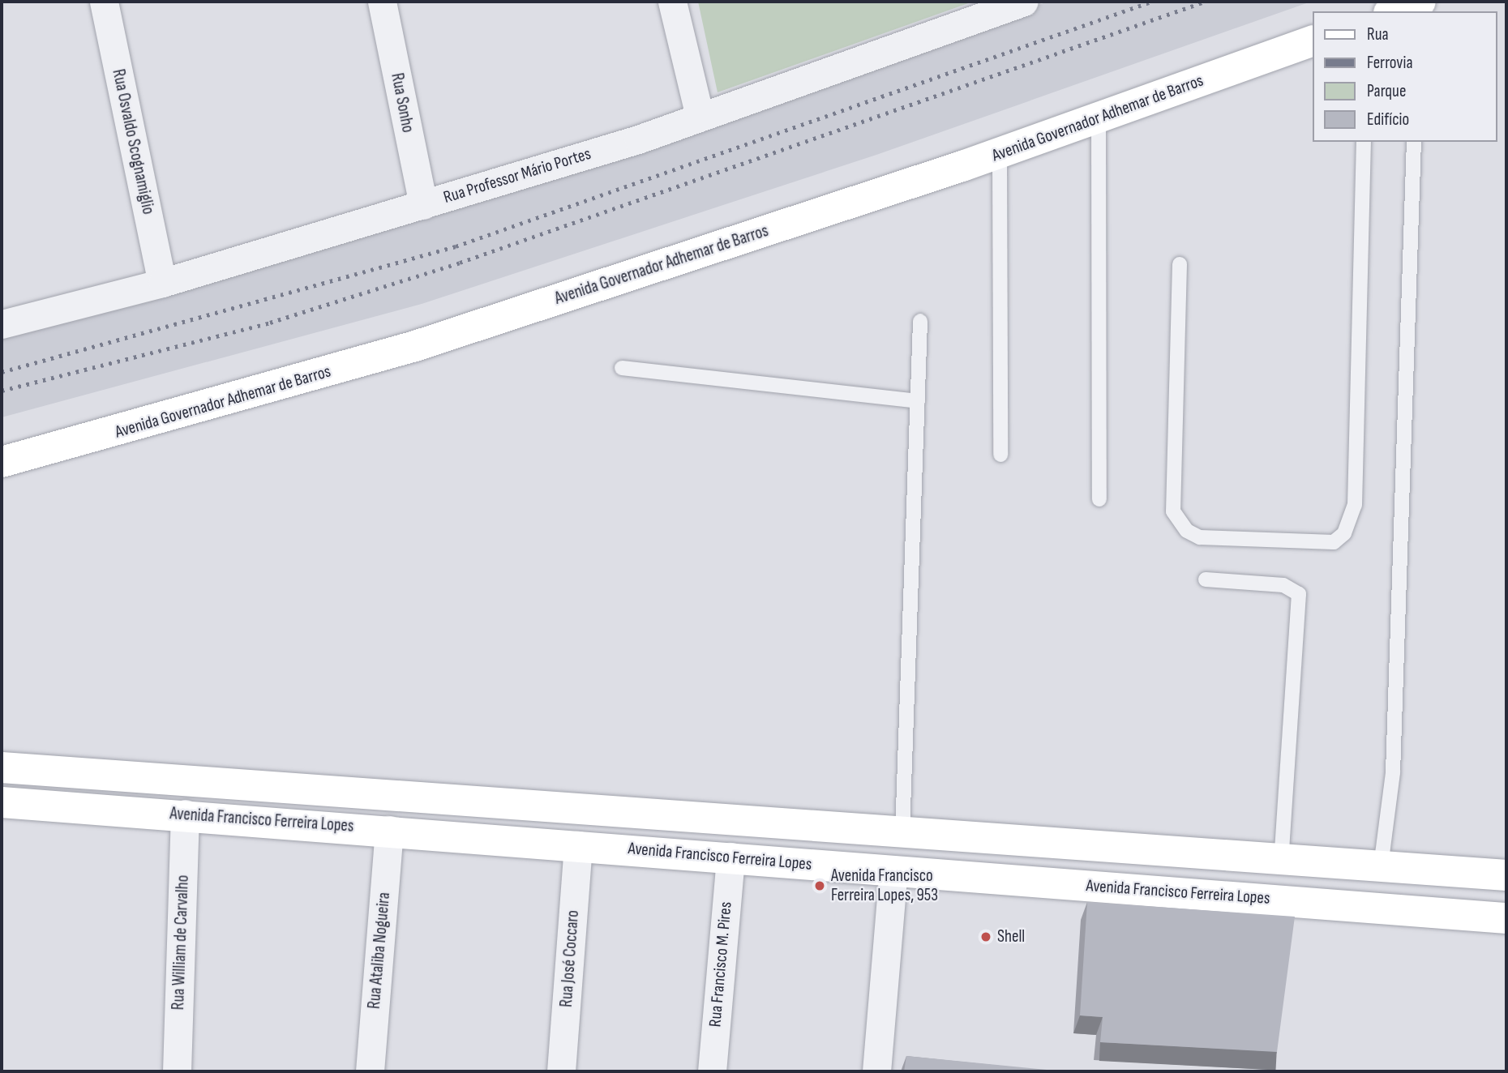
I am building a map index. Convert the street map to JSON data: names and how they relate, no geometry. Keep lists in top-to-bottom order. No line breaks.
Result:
{"streets":{"main road":["Avenida Governador Adhemar de Barros","Avenida Francisco Ferreira Lopes"],"street":["Rua Sonho","Rua Osvaldo Scognamiglio","Rua Professor Mário Portes","Rua William de Carvalho","Rua Ataliba Nogueira","Rua José Coccaro","Rua Francisco M. Pires"]},"crossings":[["Rua Sonho","Rua Professor Mário Portes"],["Rua Osvaldo Scognamiglio","Rua Professor Mário Portes"],["Avenida Francisco Ferreira Lopes","Rua William de Carvalho"],["Avenida Francisco Ferreira Lopes","Rua Ataliba Nogueira"],["Avenida Francisco Ferreira Lopes","Rua José Coccaro"],["Avenida Francisco Ferreira Lopes","Rua Francisco M. Pires"]],"places":["Avenida Francisco Ferreira Lopes, 953","Shell"],"legend":["Rua","Ferrovia","Parque","Edifício"]}
